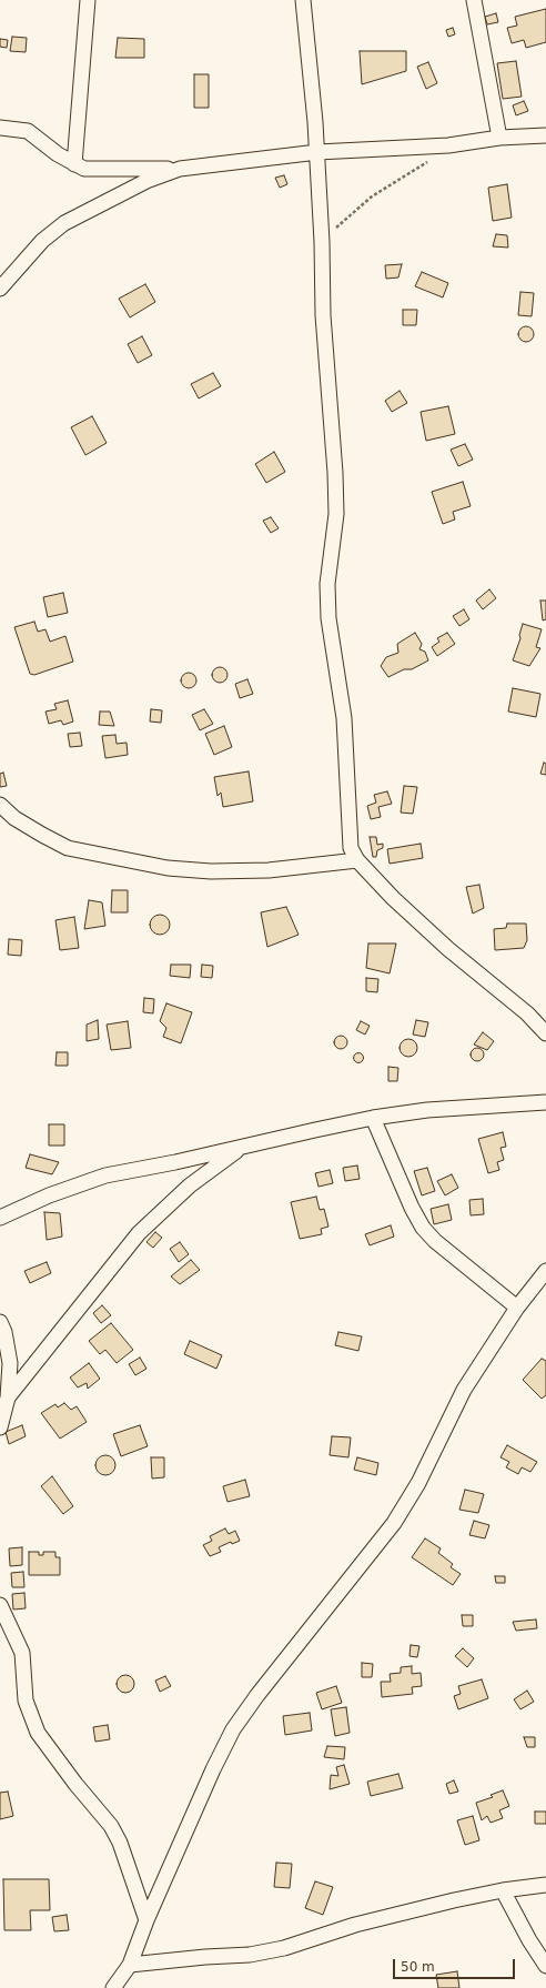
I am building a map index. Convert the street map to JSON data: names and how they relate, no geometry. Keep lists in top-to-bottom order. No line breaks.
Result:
{"scale_bar":"50 m"}
